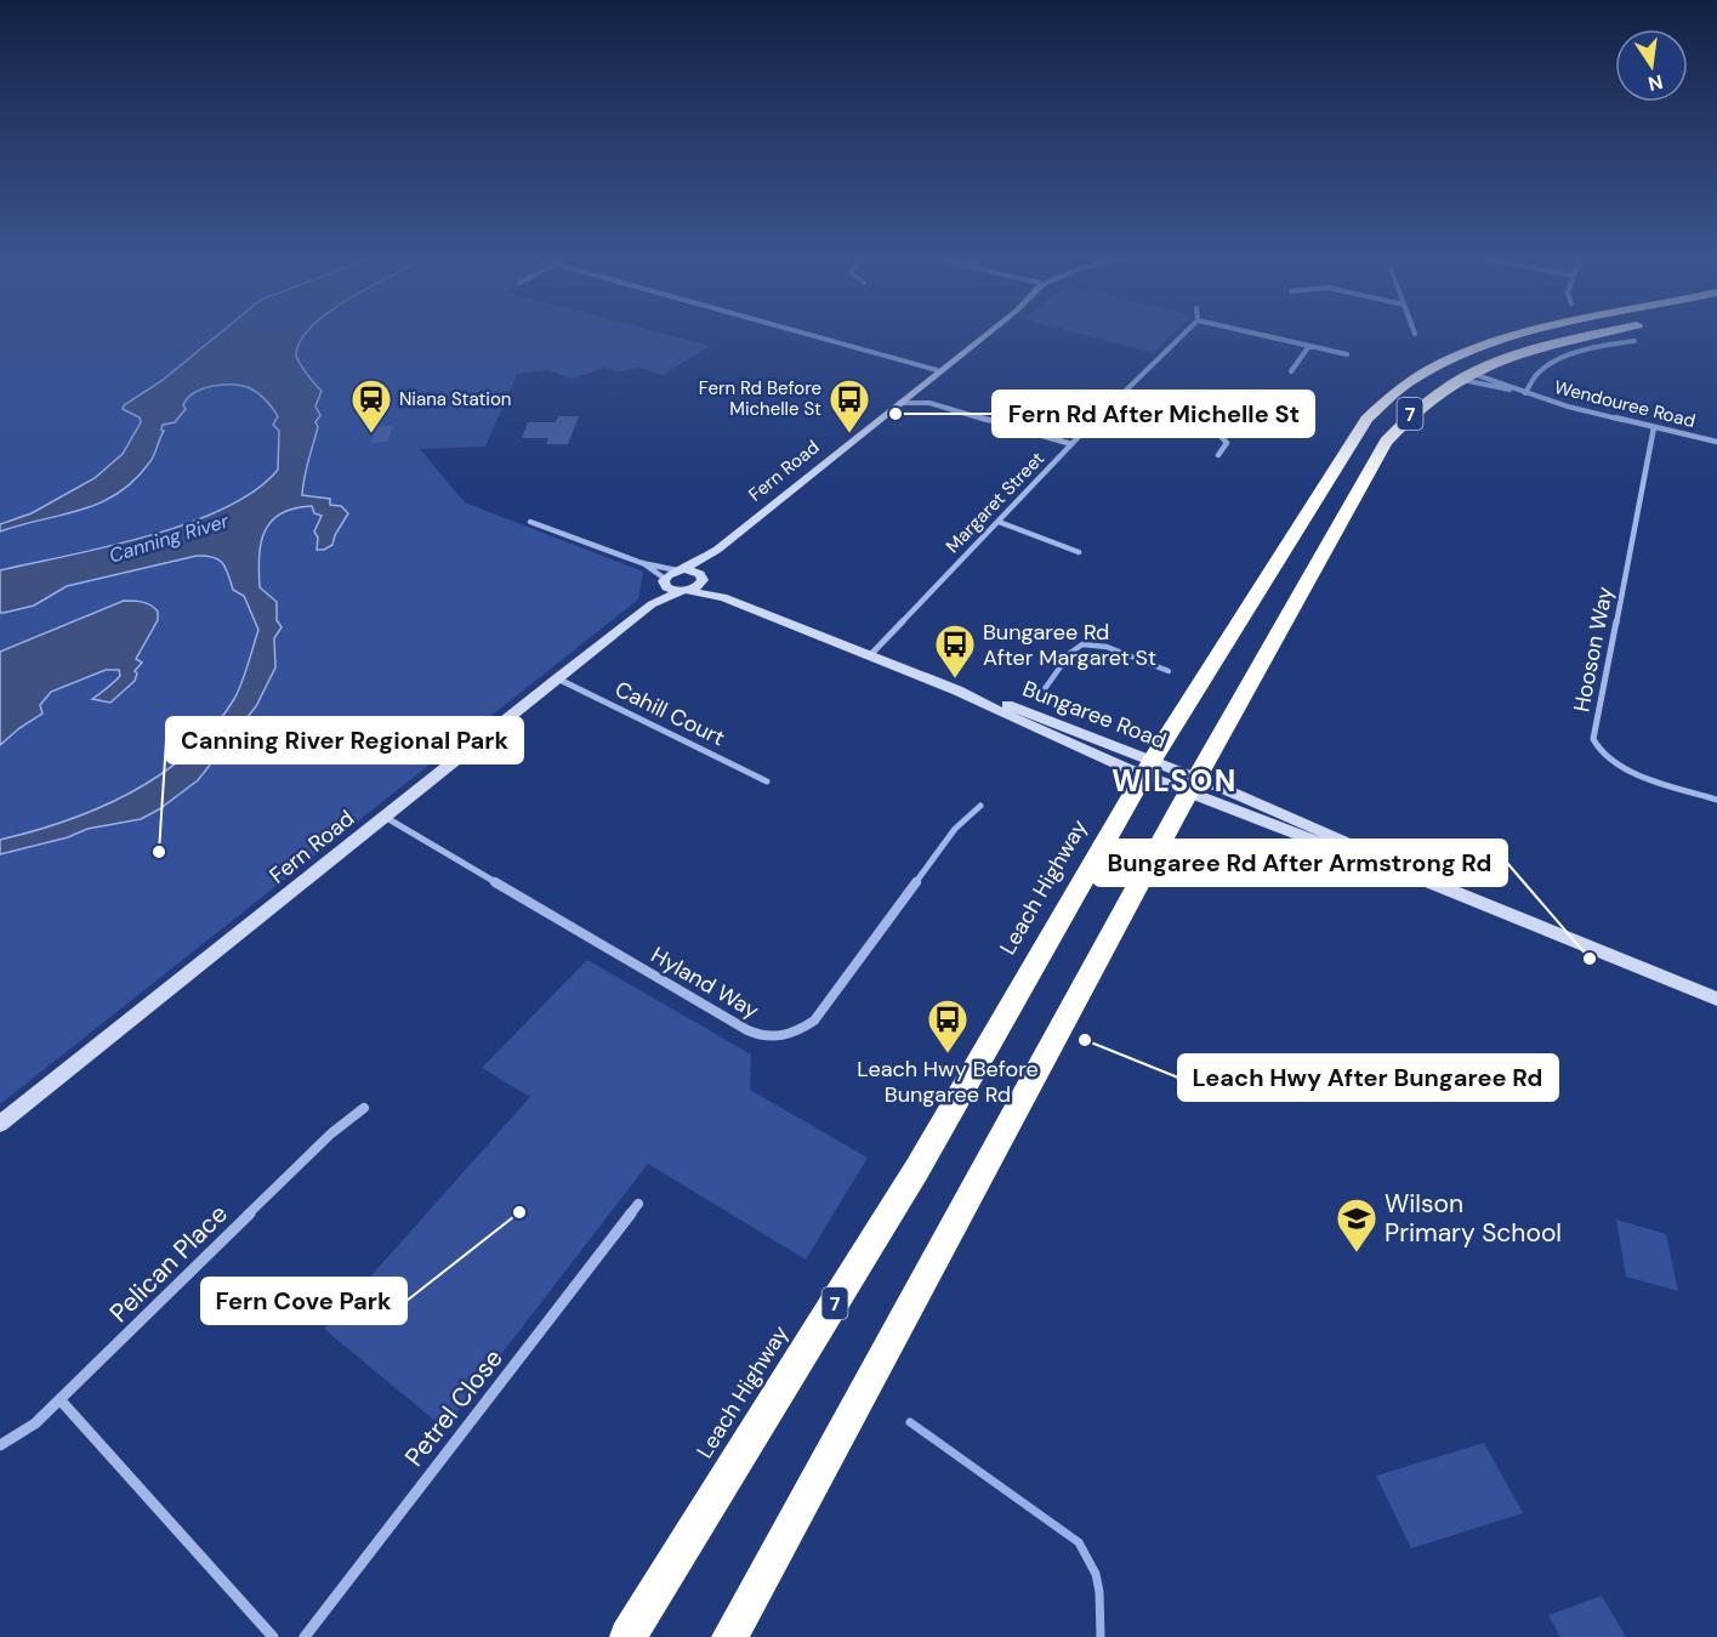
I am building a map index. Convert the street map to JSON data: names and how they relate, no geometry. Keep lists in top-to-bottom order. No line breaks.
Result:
{"streets":{"highway":["7","Leach Highway"],"street":["Wendouree Road","Fern Road","Margaret Street","Hooson Way","Cahill Court","Bungaree Road","Hyland Way","Pelican Place","Petrel Close"]},"crossings":[["Wendouree Road","7"],["Wendouree Road","Hooson Way"],["7","Bungaree Road"],["Fern Road","Cahill Court"],["Fern Road","Bungaree Road"],["Fern Road","Hyland Way"],["Margaret Street","Bungaree Road"],["Bungaree Road","Leach Highway"]],"districts":["WILSON"],"water":["Canning River"],"places":{"other":["Fern Rd After Michelle St","Canning River Regional Park","Bungaree Rd After Armstrong Rd","Leach Hwy After Bungaree Rd","Fern Cove Park"],"station":["Niana Station"],"bus stop":["Fern Rd Before Michelle St","Bungaree Rd After Margaret St","Leach Hwy Before Bungaree Rd"],"school or university":["Wilson Primary School"]},"north":"bottom"}
